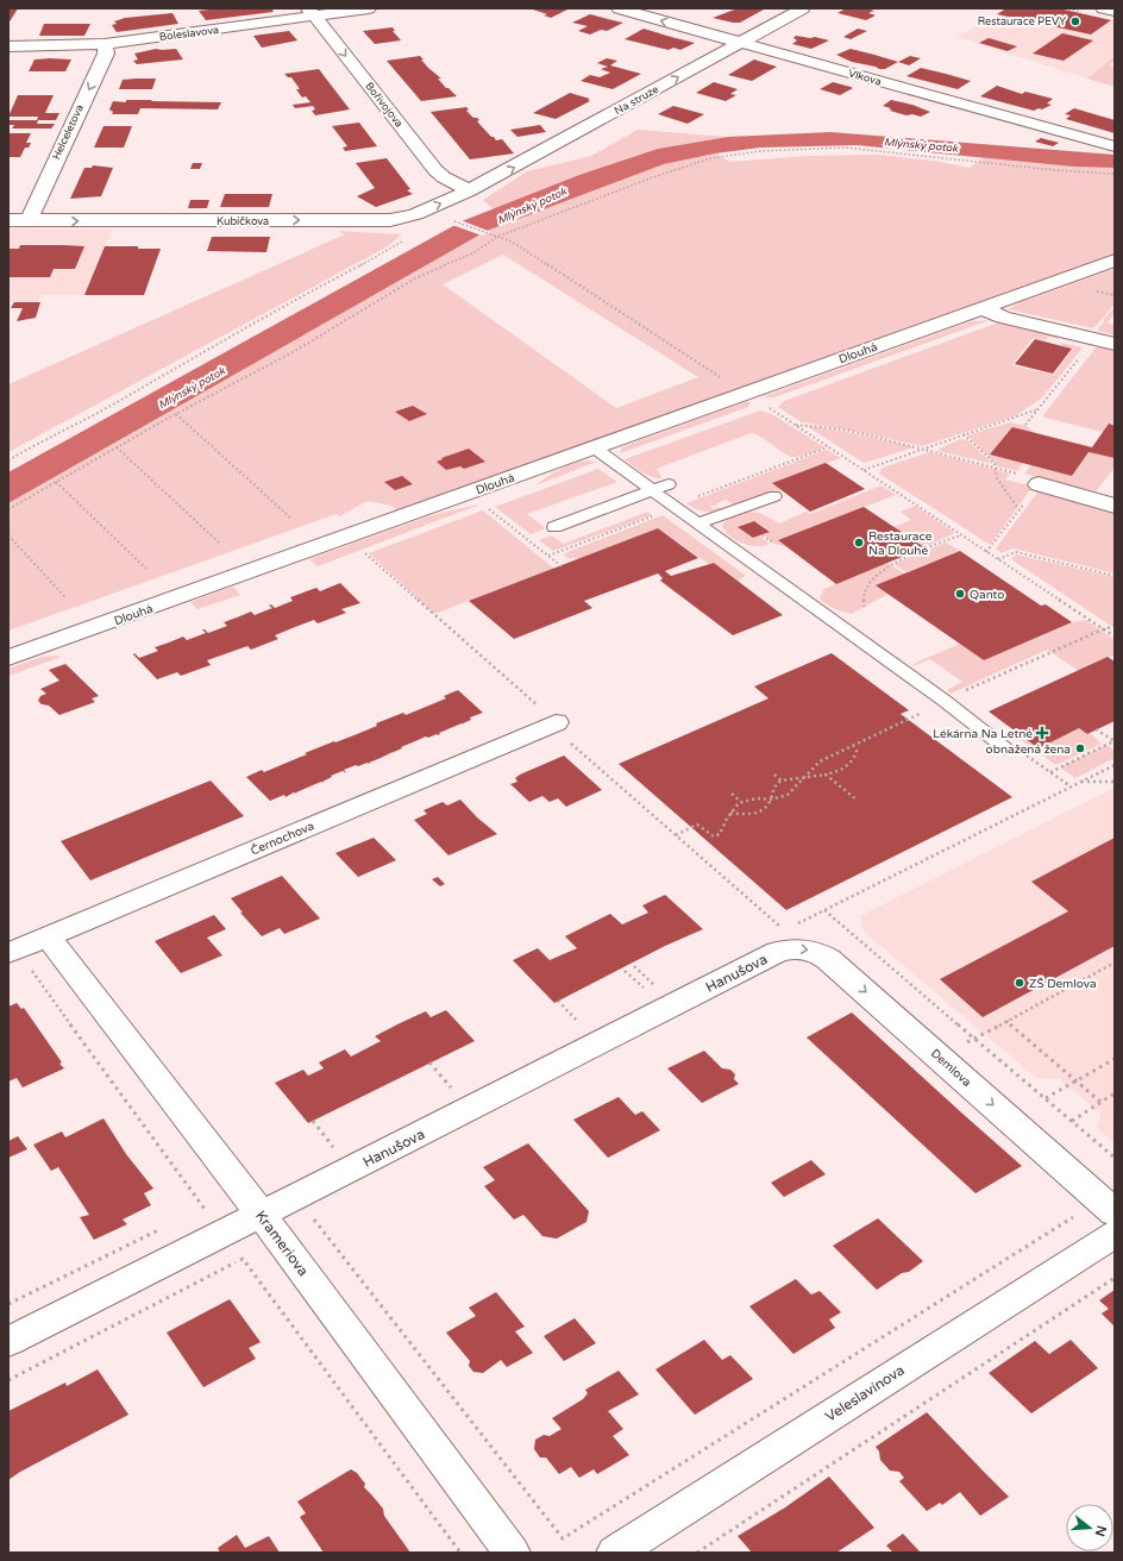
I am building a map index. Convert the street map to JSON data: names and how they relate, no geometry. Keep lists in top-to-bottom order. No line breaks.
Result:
{"streets":{"street":["Boleslavova","Vlkova","Na struze","Bořivojova","Helceletova","Kubíčkova","Dlouhá","Černochova","Hanušova","Demlova","Krameriova","Veleslavínova"]},"crossings":[["Boleslavova","Bořivojova"],["Boleslavova","Helceletova"],["Vlkova","Na struze"],["Na struze","Bořivojova"],["Na struze","Kubíčkova"],["Bořivojova","Kubíčkova"],["Helceletova","Kubíčkova"],["Černochova","Krameriova"],["Hanušova","Demlova"],["Hanušova","Krameriova"]],"one_way":["Na struze","Bořivojova","Helceletova","Kubíčkova","Demlova"],"water":["Mlýnský potok"],"places":{"other":["Restaurace PEVY","Restaurace Na Dlouhé","Qanto","obnažená žena","ZŠ Demlova"],"health":["Lékárna Na Letné"]},"north":"right"}
